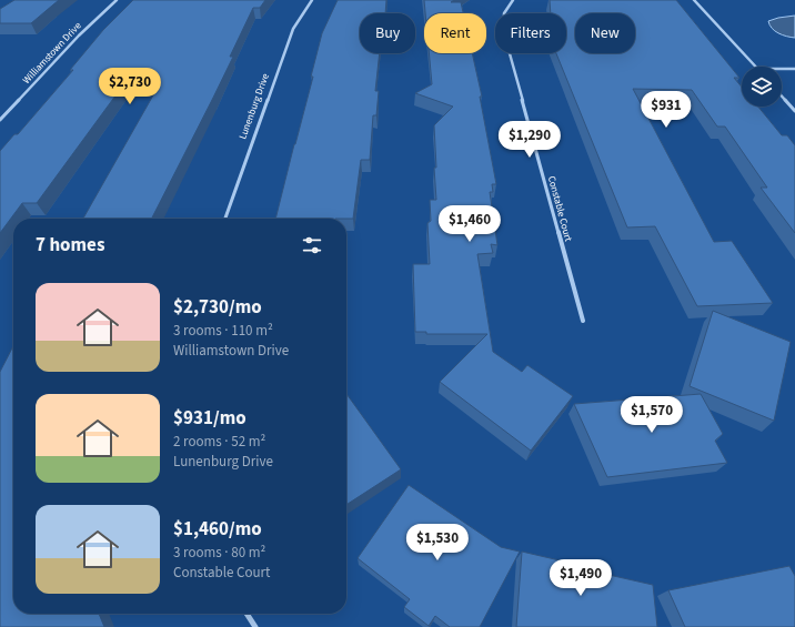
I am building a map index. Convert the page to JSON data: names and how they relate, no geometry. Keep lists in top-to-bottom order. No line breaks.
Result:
{"streets":{"street":["Williamstown Drive","Lunenburg Drive","Constable Court"]},"page":{"chip":["Buy","Rent","Filters","New"],"price":["$2,730","$931","$1,290","$1,460","$1,570","$1,530","$1,490"],"heading":"7 homes","list":[{"name":"$2,730/mo","note":"3 rooms · 110 m² · Williamstown Drive"},{"name":"$931/mo","note":"2 rooms · 52 m² · Lunenburg Drive"},{"name":"$1,460/mo","note":"3 rooms · 80 m² · Constable Court"}]}}
